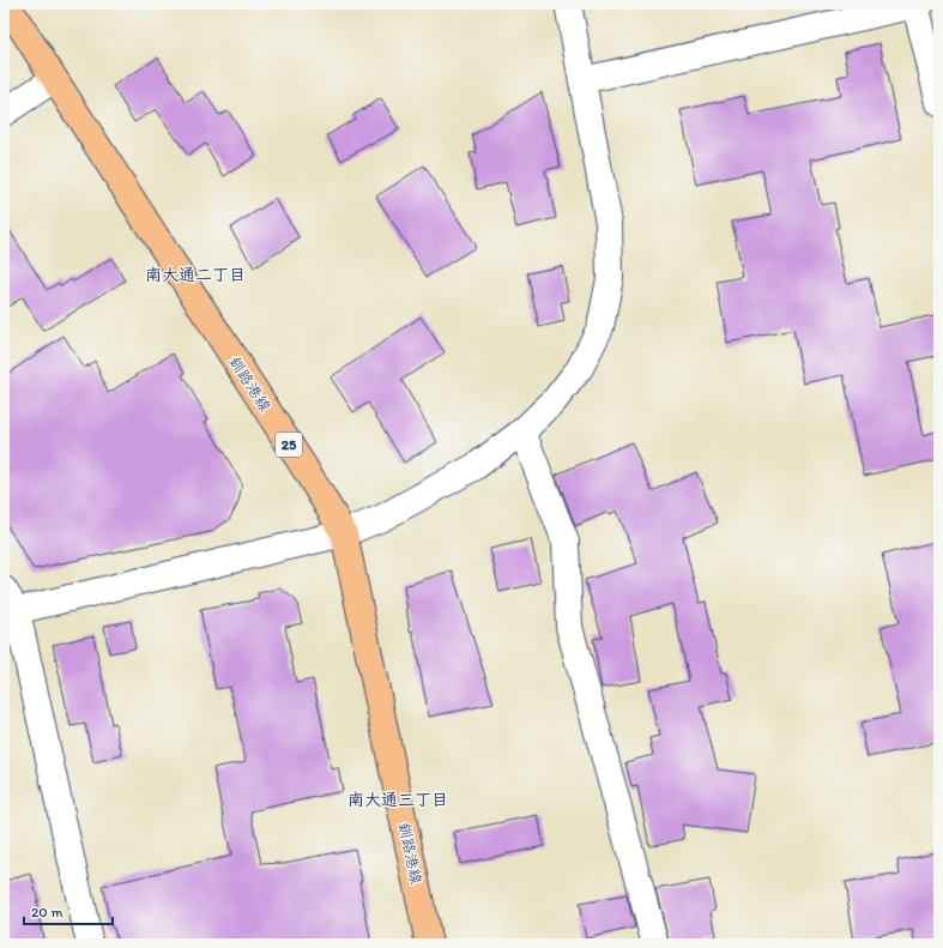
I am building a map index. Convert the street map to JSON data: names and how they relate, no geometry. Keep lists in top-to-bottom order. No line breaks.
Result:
{"streets":{"main road":["釧路港線","25"]},"districts":["南大通二丁目","南大通三丁目"],"scale_bar":"20 m"}
